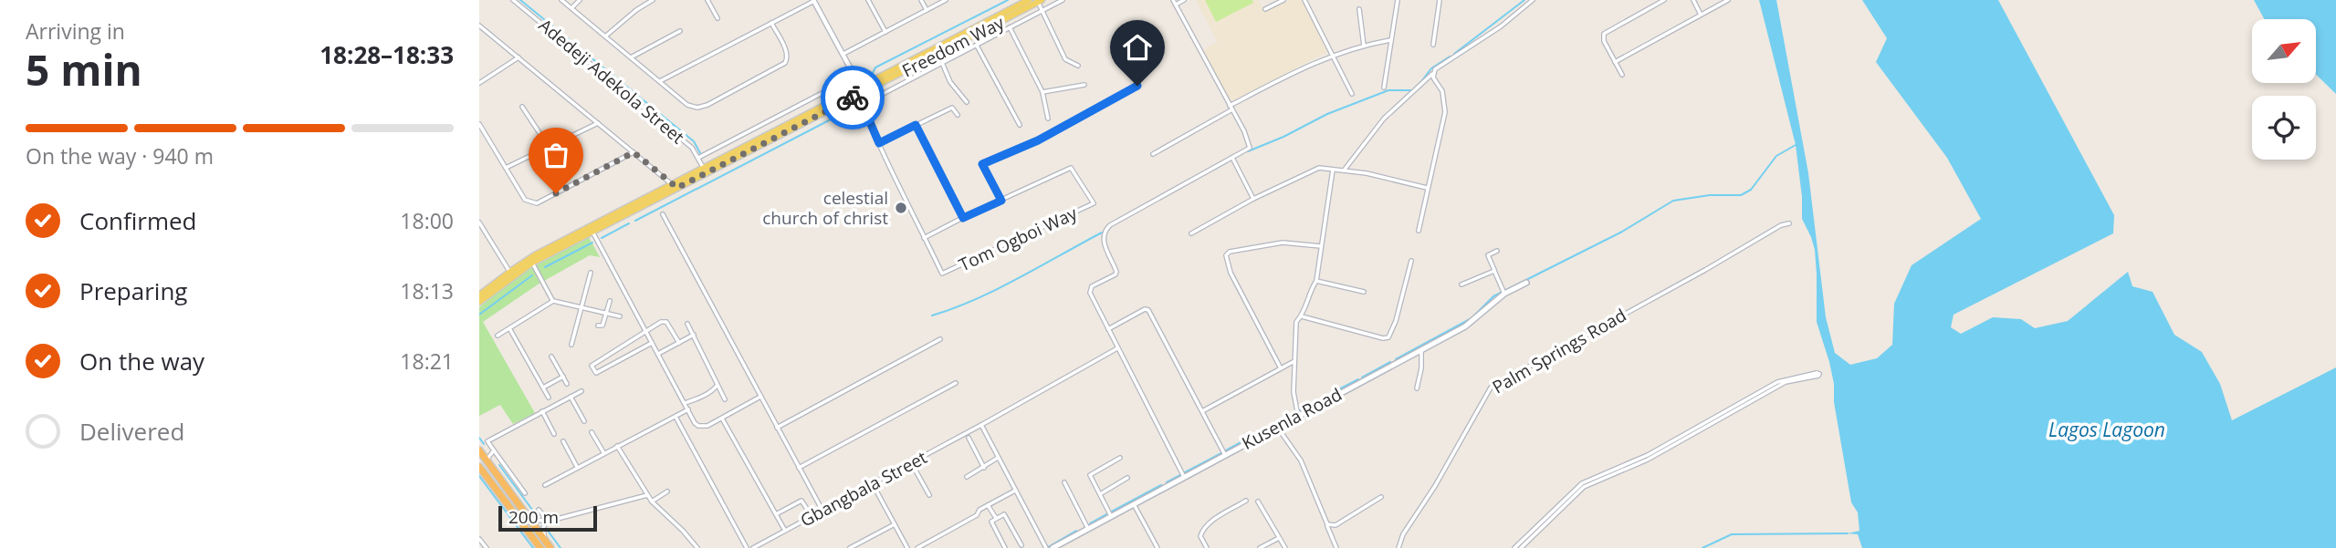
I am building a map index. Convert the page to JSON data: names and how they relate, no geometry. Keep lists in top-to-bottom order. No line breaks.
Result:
{"streets":{"main road":["Freedom Way","Kusenla Road"],"street":["Adedeji Adekola Street","Tom Ogboi Way","Palm Springs Road","Gbangbala Street"]},"crossings":[["Freedom Way","Adedeji Adekola Street"]],"water":["Lagos Lagoon"],"places":["celestial church of christ"],"scale_bar":"200 m","north":"top right","page":{"heading":["5 min","Arriving in","18:28–18:33"],"bar":"On the way · 940 m","list":[["Confirmed","18:00"],["Preparing","18:13"],["On the way","18:21"],"Delivered"],"scale":"200 m"}}
